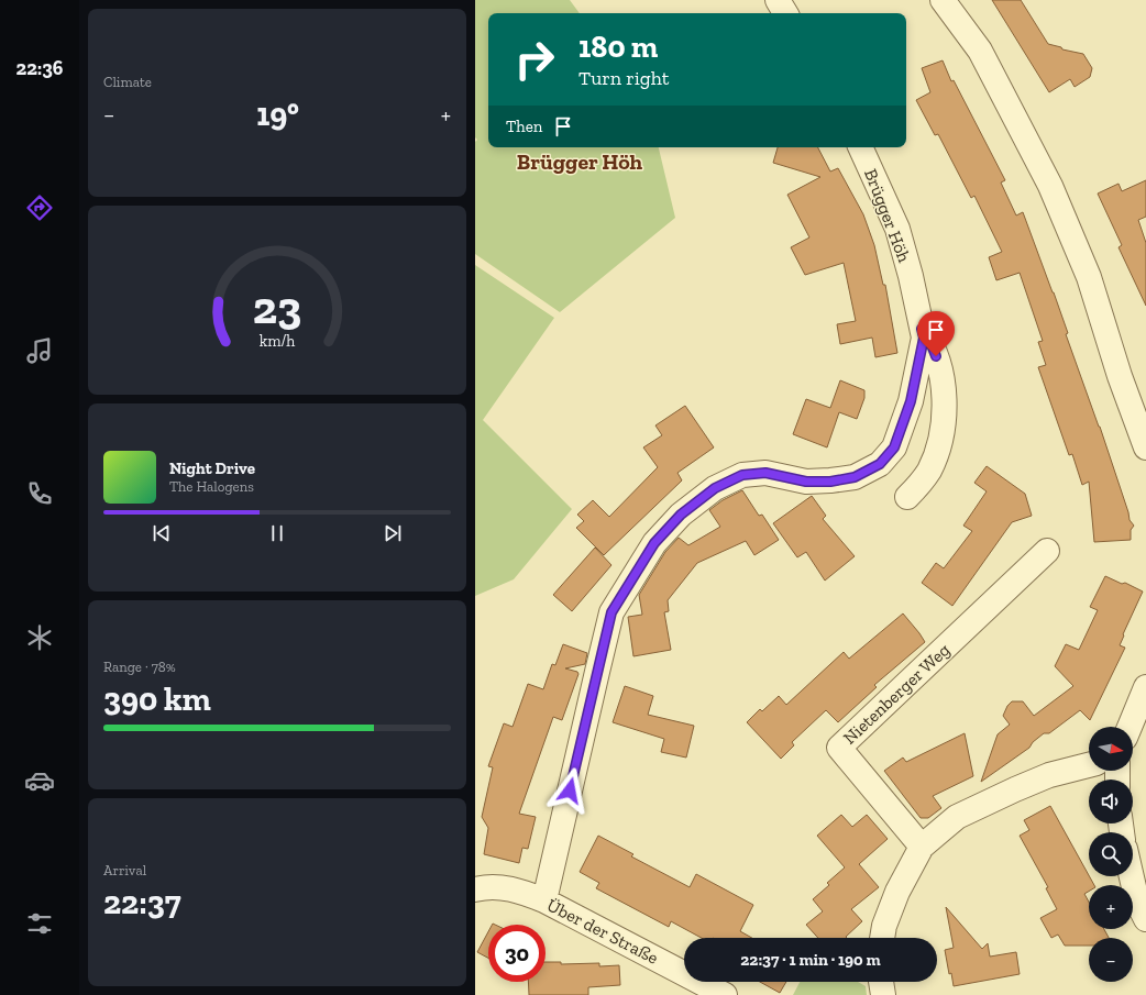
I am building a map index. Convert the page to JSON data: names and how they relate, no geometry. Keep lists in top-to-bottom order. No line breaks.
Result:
{"streets":{"street":["Brügger Höh","Nietenberger Weg","Über der Straße"]},"crossings":[["Brügger Höh","Über der Straße"]],"districts":["Brügger Höh"],"north":"right","page":{"tabs":"22:36","tile":["Climate",["Range · 78%","390 km"],["Arrival","22:37"]],"turn":["180 m","Turn right"],"heat":["−","19°","+"],"then":"Then","song":["Night Drive","The Halogens"],"map_buttons":["+","−"],"limit":"30","trip":"22:37 · 1 min · 190 m","gauge":["23","km/h"]}}
